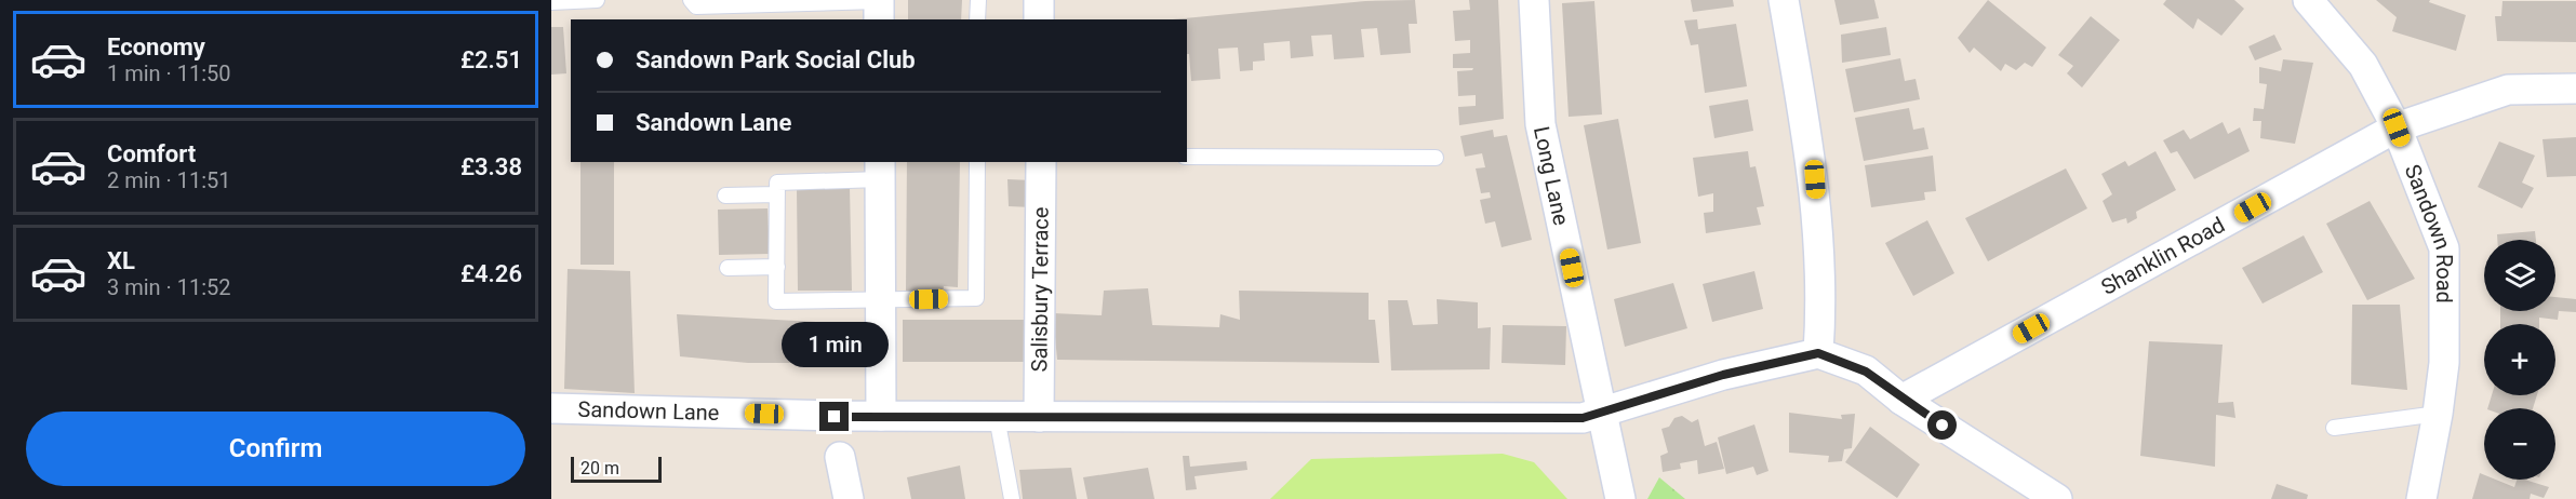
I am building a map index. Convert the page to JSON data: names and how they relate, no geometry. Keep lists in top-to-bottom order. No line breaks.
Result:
{"streets":{"street":["Long Lane","Sandown Road","Shanklin Road","Salisbury Terrace","Sandown Lane"]},"crossings":[["Long Lane","Sandown Lane"],["Sandown Road","Shanklin Road"],["Salisbury Terrace","Sandown Lane"]],"scale_bar":"20 m","page":{"list":[{"name":"Economy","note":"1 min · 11:50","value":"£2.51"},{"name":"Comfort","note":"2 min · 11:51","value":"£3.38"},{"name":"XL","note":"3 min · 11:52","value":"£4.26"}],"banner":["Sandown Park Social Club","Sandown Lane"],"map_buttons":["+","−"],"bubble":"1 min","buttons":"Confirm","scale":"20 m"}}
